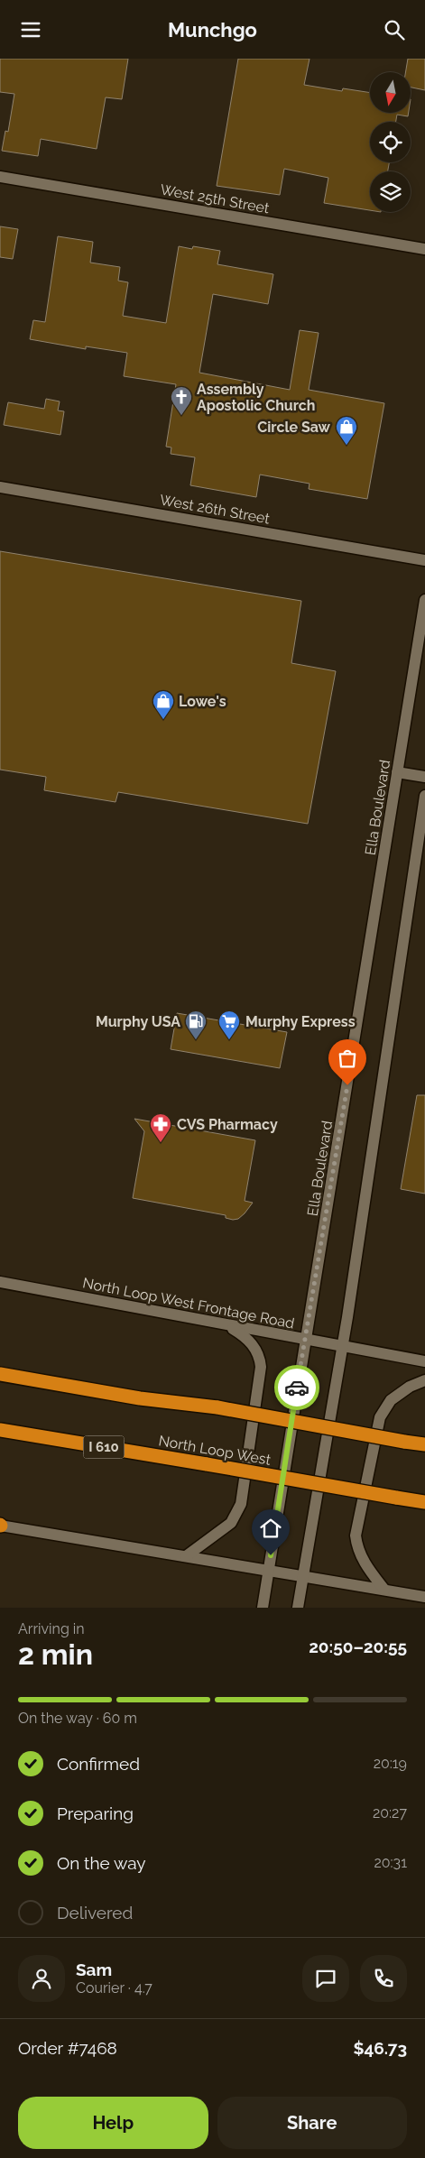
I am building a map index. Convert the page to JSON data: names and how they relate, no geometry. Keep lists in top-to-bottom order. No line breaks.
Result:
{"streets":{"highway":["I 610","North Loop West"],"main road":["West 25th Street","West 26th Street","Ella Boulevard","North Loop West Frontage Road"]},"crossings":[["Ella Boulevard","North Loop West Frontage Road"]],"places":{"church":["Assembly Apostolic Church"],"shop":["Circle Saw","Lowe's"],"fuel station":["Murphy USA"],"supermarket":["Murphy Express"],"pharmacy":["CVS Pharmacy"]},"north":"bottom","page":{"header":"Munchgo","heading":["2 min","Arriving in","20:50–20:55"],"panel":["Sam","Courier · 4.7","Order #7468","$46.73"],"bar":"On the way · 60 m","list":[["Confirmed","20:19"],["Preparing","20:27"],["On the way","20:31"],"Delivered"],"buttons":["Help","Share"]}}
